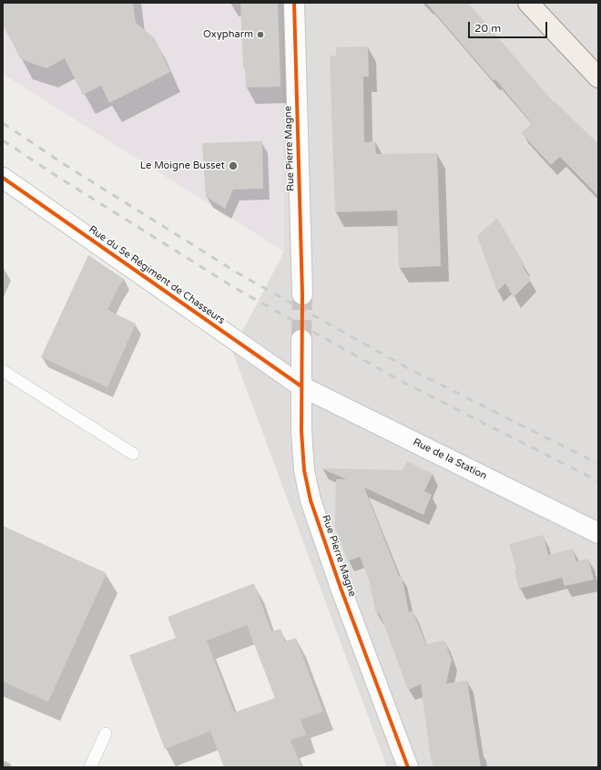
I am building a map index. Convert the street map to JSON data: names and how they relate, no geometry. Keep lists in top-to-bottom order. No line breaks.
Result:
{"streets":{"street":["Rue Pierre Magne","Rue du 5e Régiment de Chasseurs","Rue de la Station"]},"crossings":[["Rue Pierre Magne","Rue du 5e Régiment de Chasseurs"],["Rue Pierre Magne","Rue de la Station"],["Rue du 5e Régiment de Chasseurs","Rue de la Station"]],"places":["Oxypharm","Le Moigne Busset"],"scale_bar":"20 m"}
